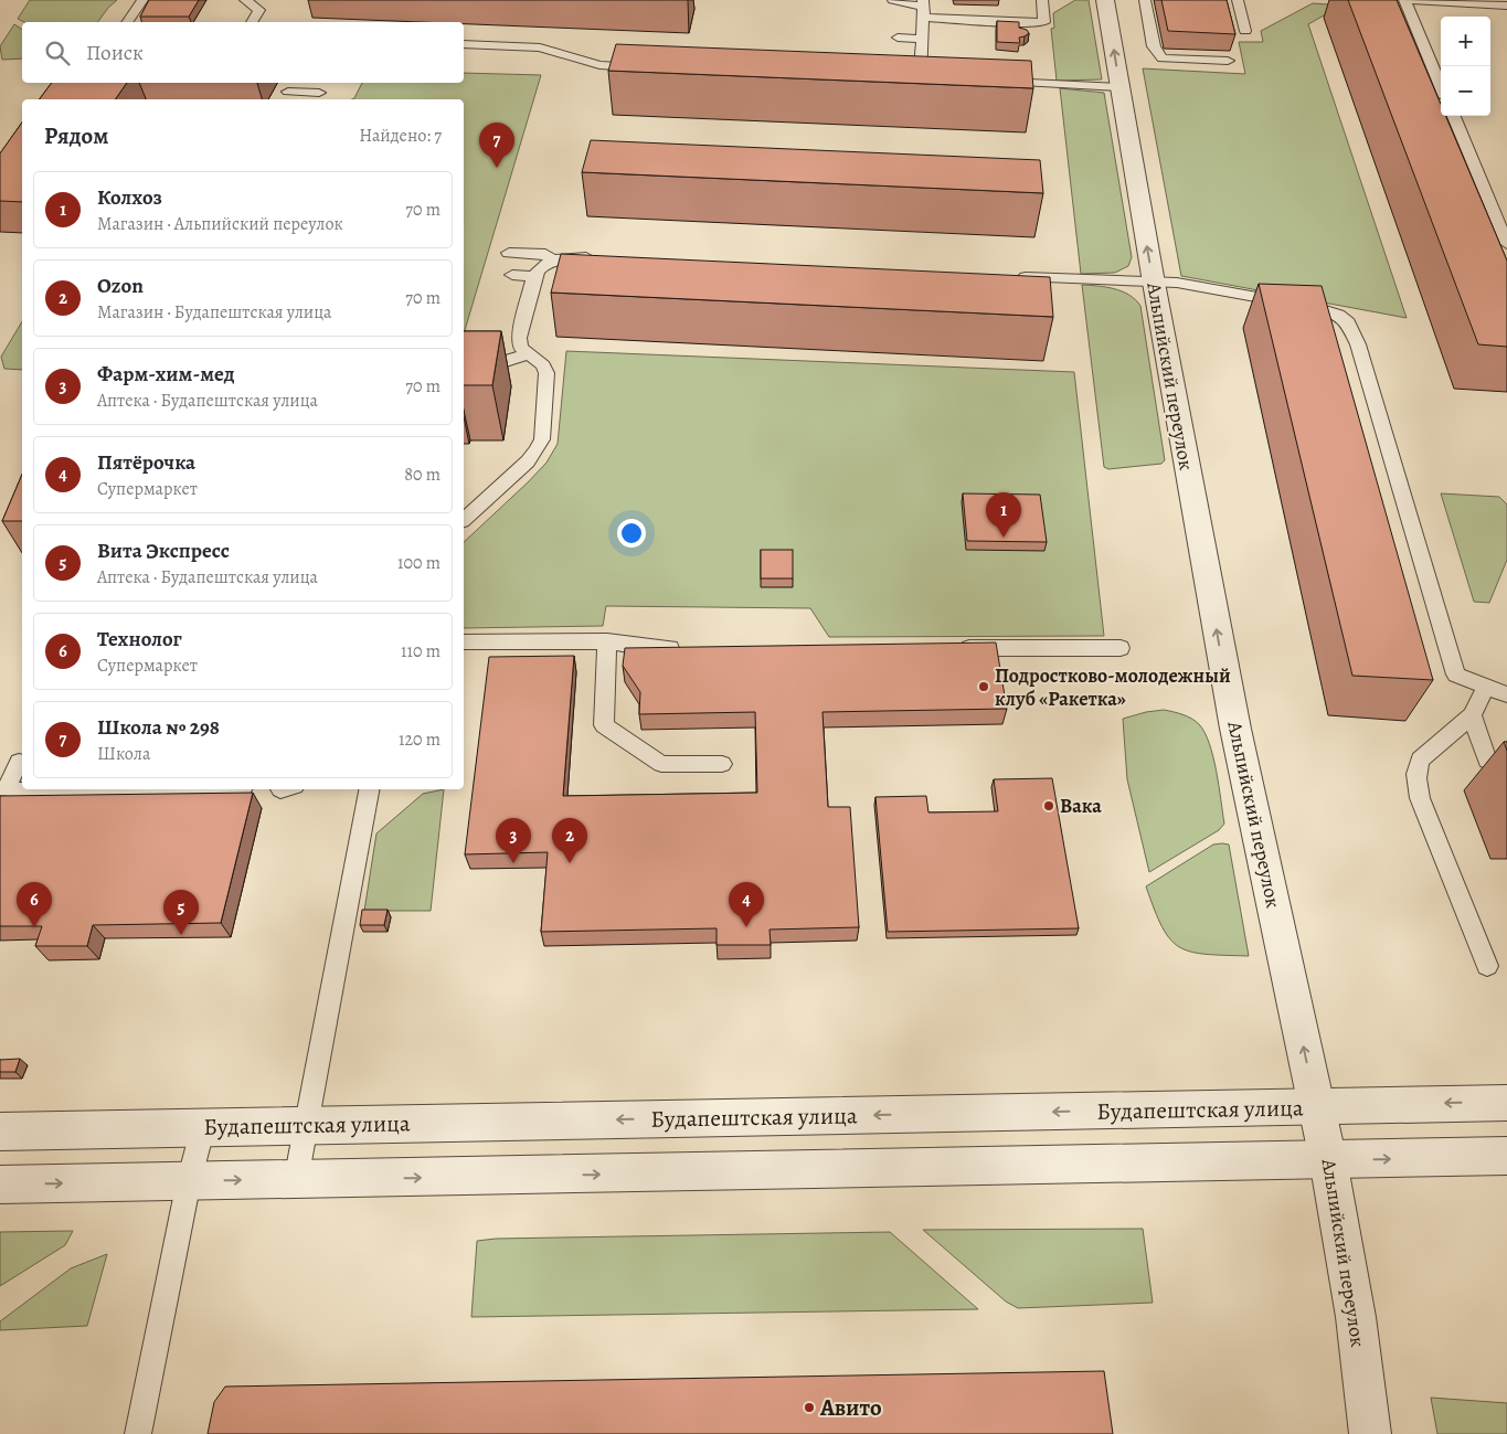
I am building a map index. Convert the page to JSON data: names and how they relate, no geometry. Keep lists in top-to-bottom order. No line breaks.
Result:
{"streets":{"street":["Альпийский переулок","Будапештская улица"]},"crossings":[["Альпийский переулок","Будапештская улица"]],"one_way":["Альпийский переулок"],"places":["Подростково-молодежный клуб «Ракетка»","Вака","Авито"],"page":{"map_buttons":["+","−"],"search":"Поиск","heading":["Рядом","Найдено: 7"],"pins":["7","1","2","3","4","6","5"],"list":[{"mark":"1","name":"Колхоз","note":"Магазин · Альпийский переулок","value":"70 m"},{"mark":"2","name":"Ozon","note":"Магазин · Будапештская улица","value":"70 m"},{"mark":"3","name":"Фарм-хим-мед","note":"Аптека · Будапештская улица","value":"70 m"},{"mark":"4","name":"Пятёрочка","note":"Супермаркет","value":"80 m"},{"mark":"5","name":"Вита Экспресс","note":"Аптека · Будапештская улица","value":"100 m"},{"mark":"6","name":"Технолог","note":"Супермаркет","value":"110 m"},{"mark":"7","name":"Школа № 298","note":"Школа","value":"120 m"}]}}
